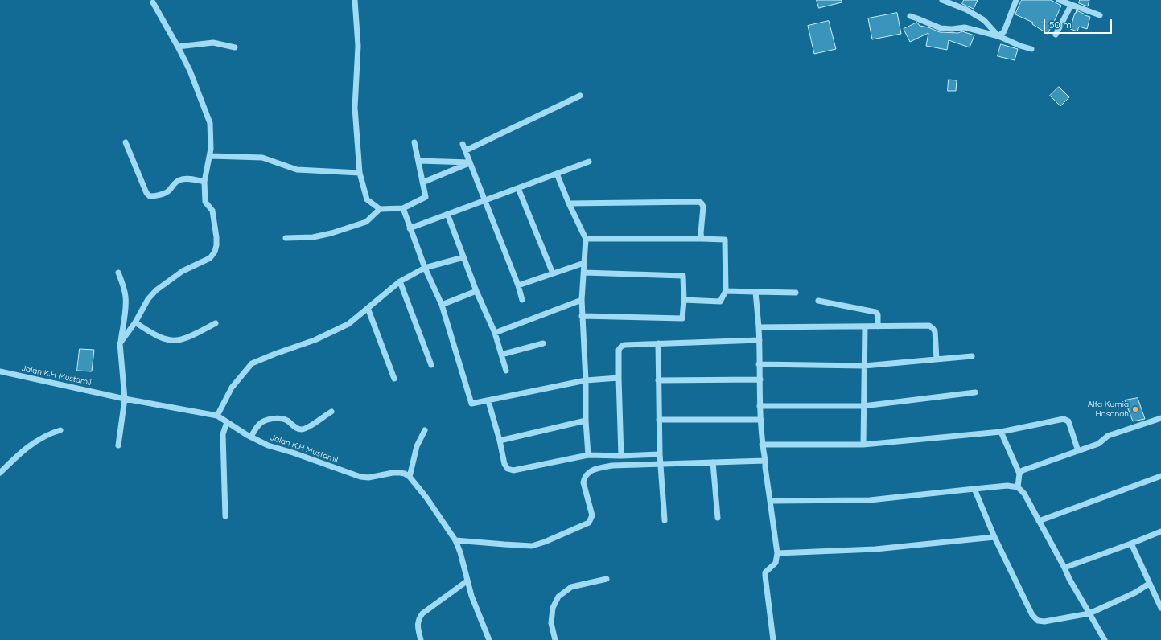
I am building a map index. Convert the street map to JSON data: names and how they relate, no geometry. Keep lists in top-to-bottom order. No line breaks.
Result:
{"streets":{"street":["Jalan K.H Mustamil"]},"places":["Alfa Kurnia Hasanah"],"scale_bar":"50 m"}
